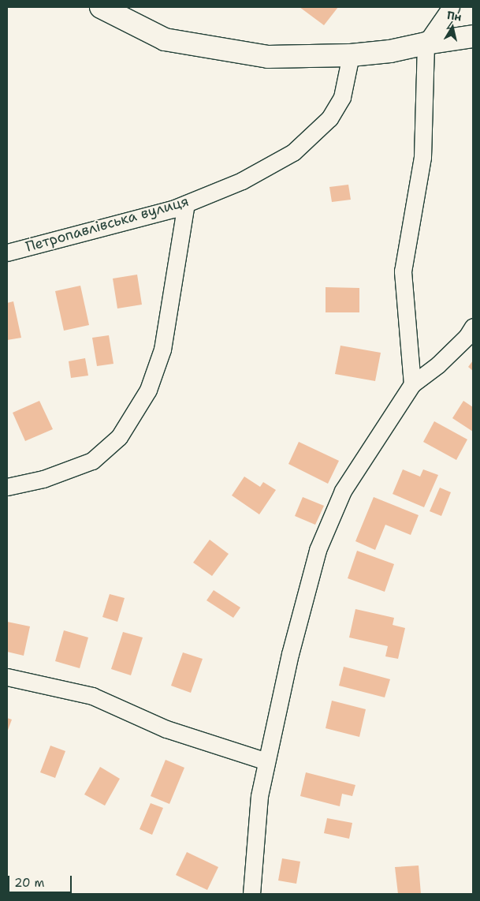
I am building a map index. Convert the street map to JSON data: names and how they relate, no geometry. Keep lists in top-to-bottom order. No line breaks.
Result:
{"streets":{"street":["Петропавлівська вулиця"]},"scale_bar":"20 m","north":"top"}
